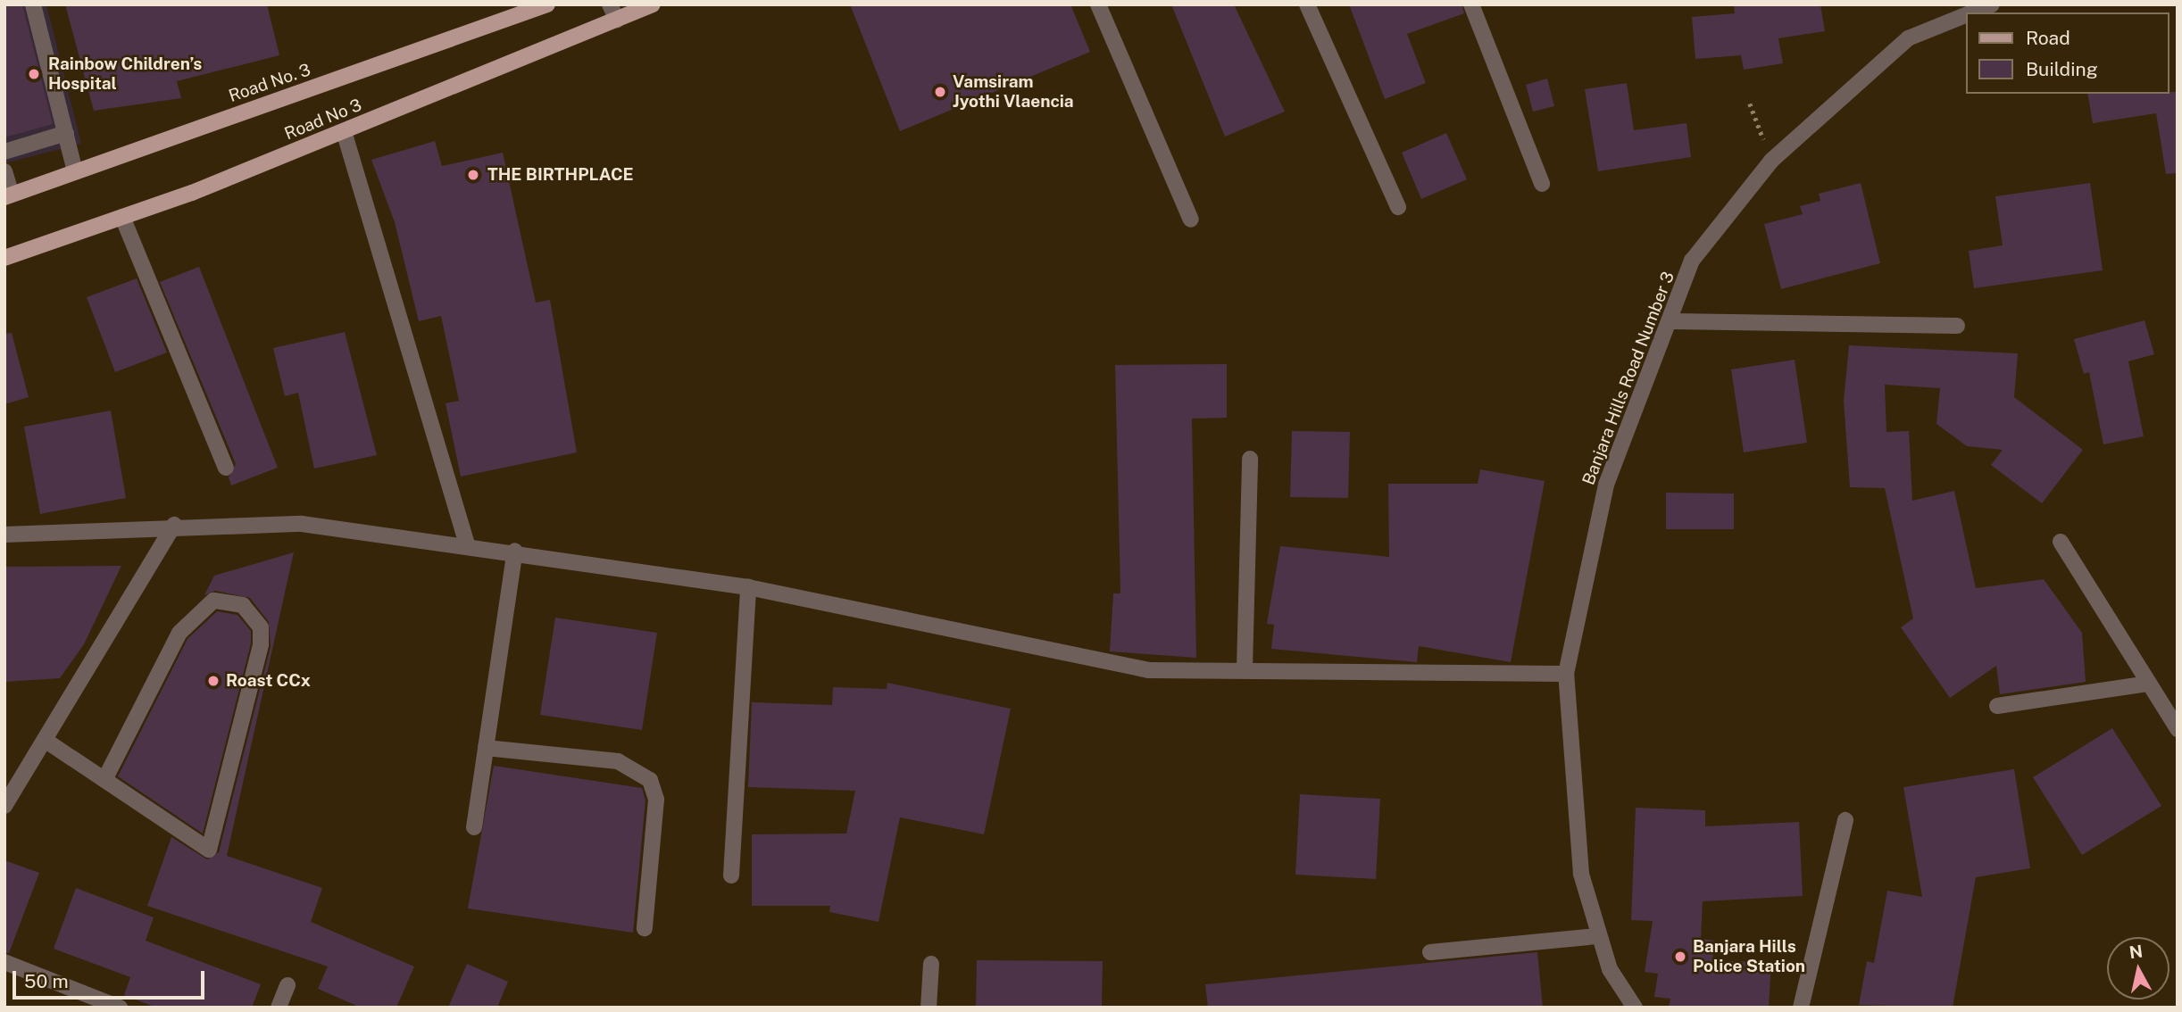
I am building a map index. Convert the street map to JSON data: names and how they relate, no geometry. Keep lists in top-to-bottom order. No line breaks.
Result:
{"streets":{"main road":["Road No. 3","Road No 3"],"street":["Banjara Hills Road Number 3"]},"places":["Rainbow Children’s Hospital","Vamsiram Jyothi Vlaencia","THE BIRTHPLACE","Roast CCx","Banjara Hills Police Station"],"legend":["Road","Building"],"scale_bar":"50 m","north":"top"}
